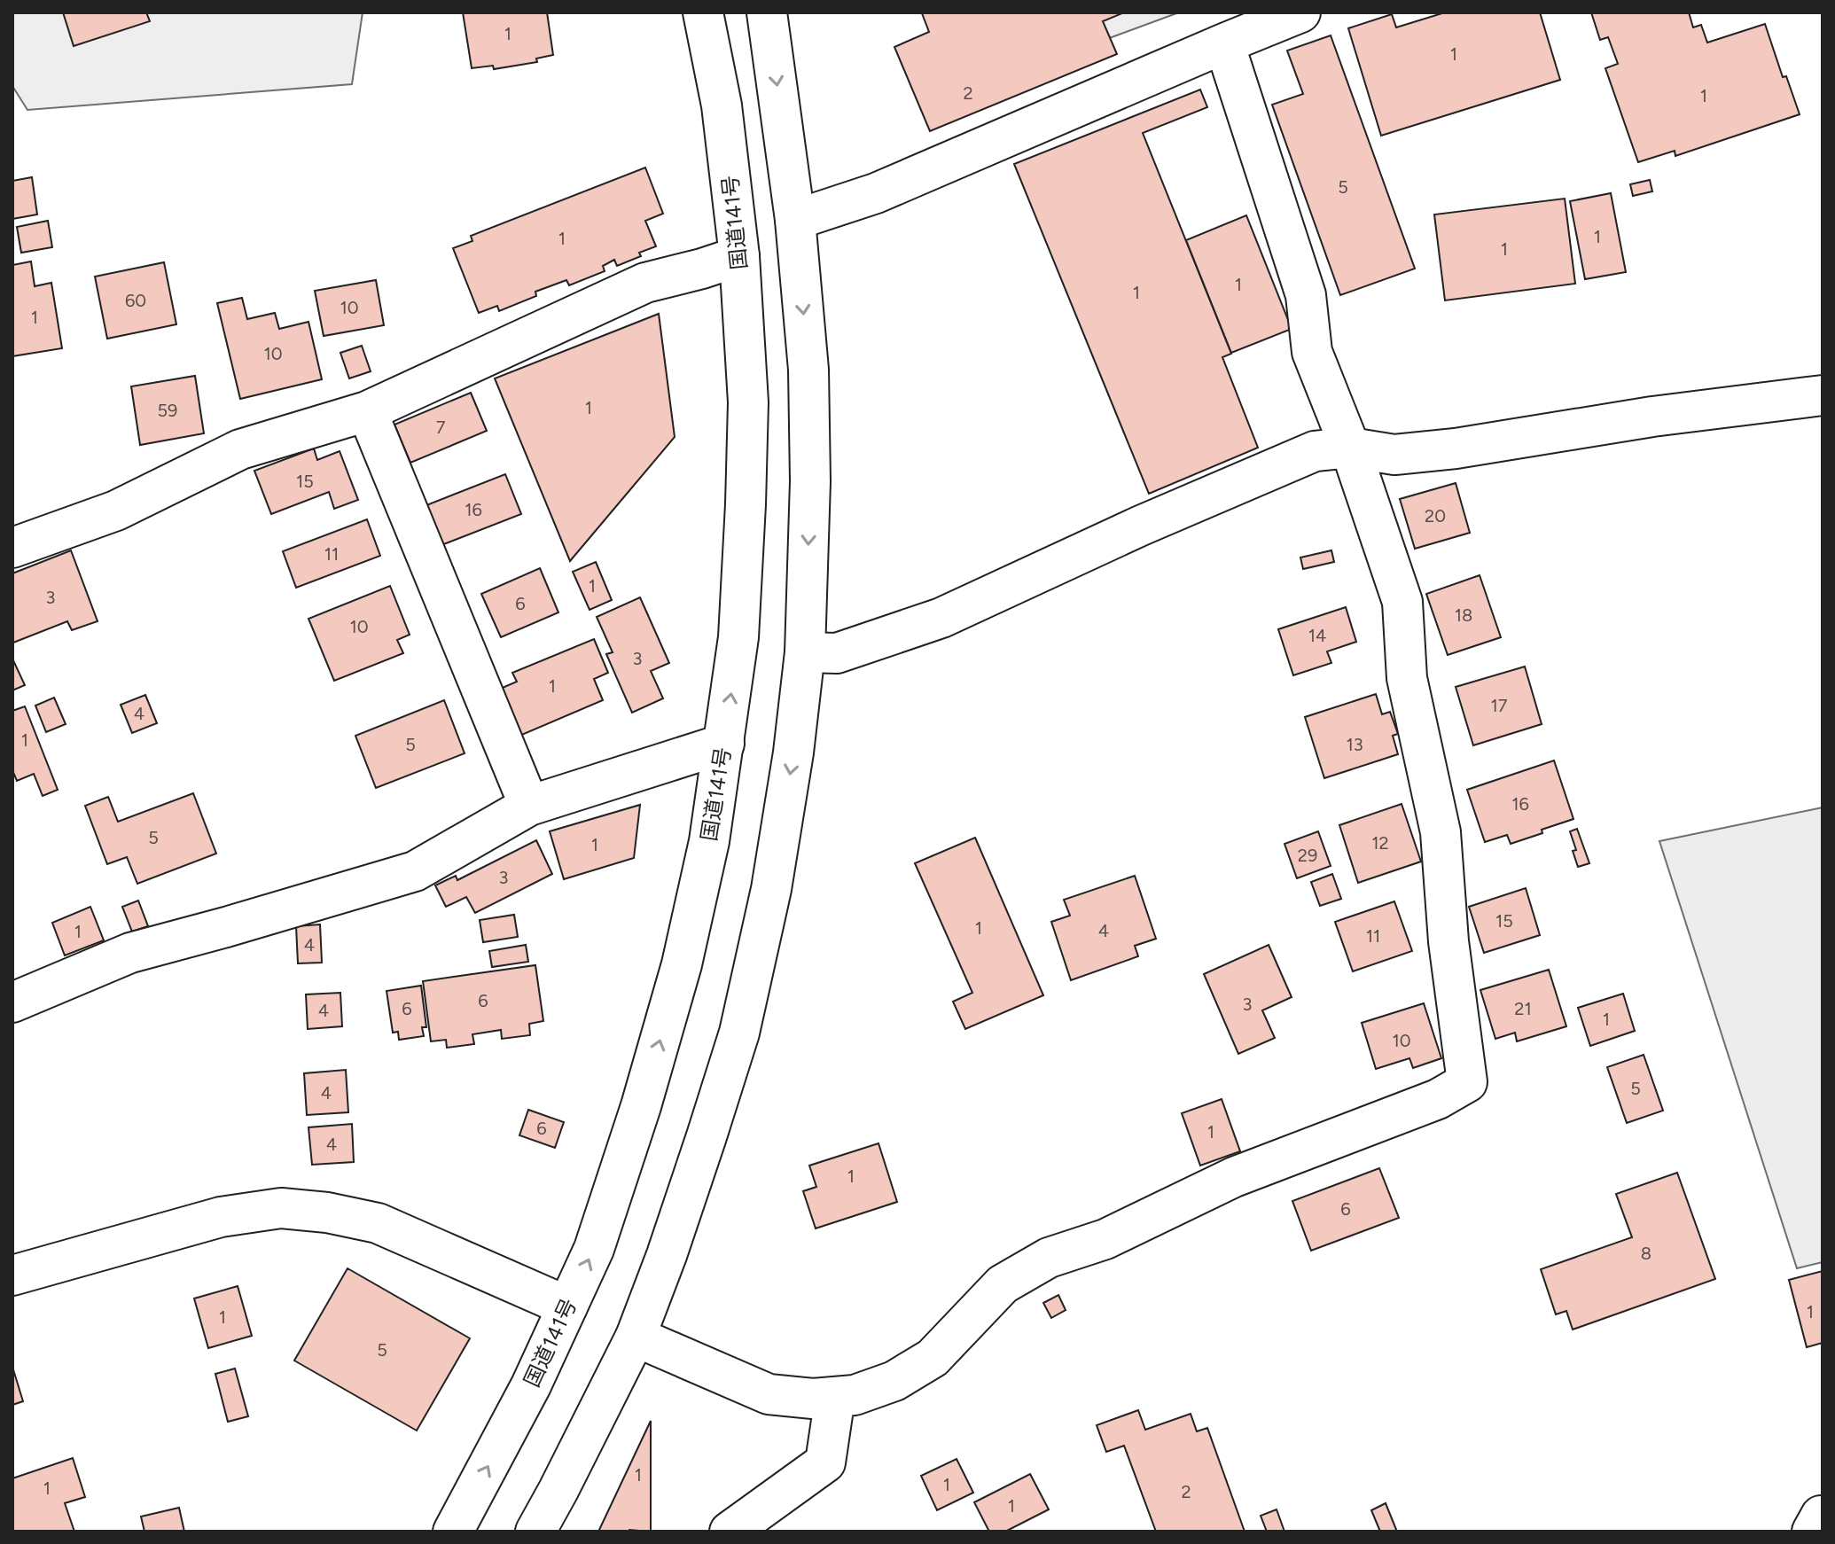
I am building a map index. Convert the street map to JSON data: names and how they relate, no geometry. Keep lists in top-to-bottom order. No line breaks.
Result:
{"streets":{"main road":["国道141号"]},"house_numbers":["1","1","2","1","5","1","1","1","1","1","60","10","1","10","1","59","7","15","16","20","11","1","3","6","18","10","14","3","1","17","4","1","5","13","16","5","12","1","29","3","15","1","4","1","11","4","6","3","6","21","4","1","10","5","4","6","1","4","1","6","8","1","1","5","1","1","1","2","1"]}
